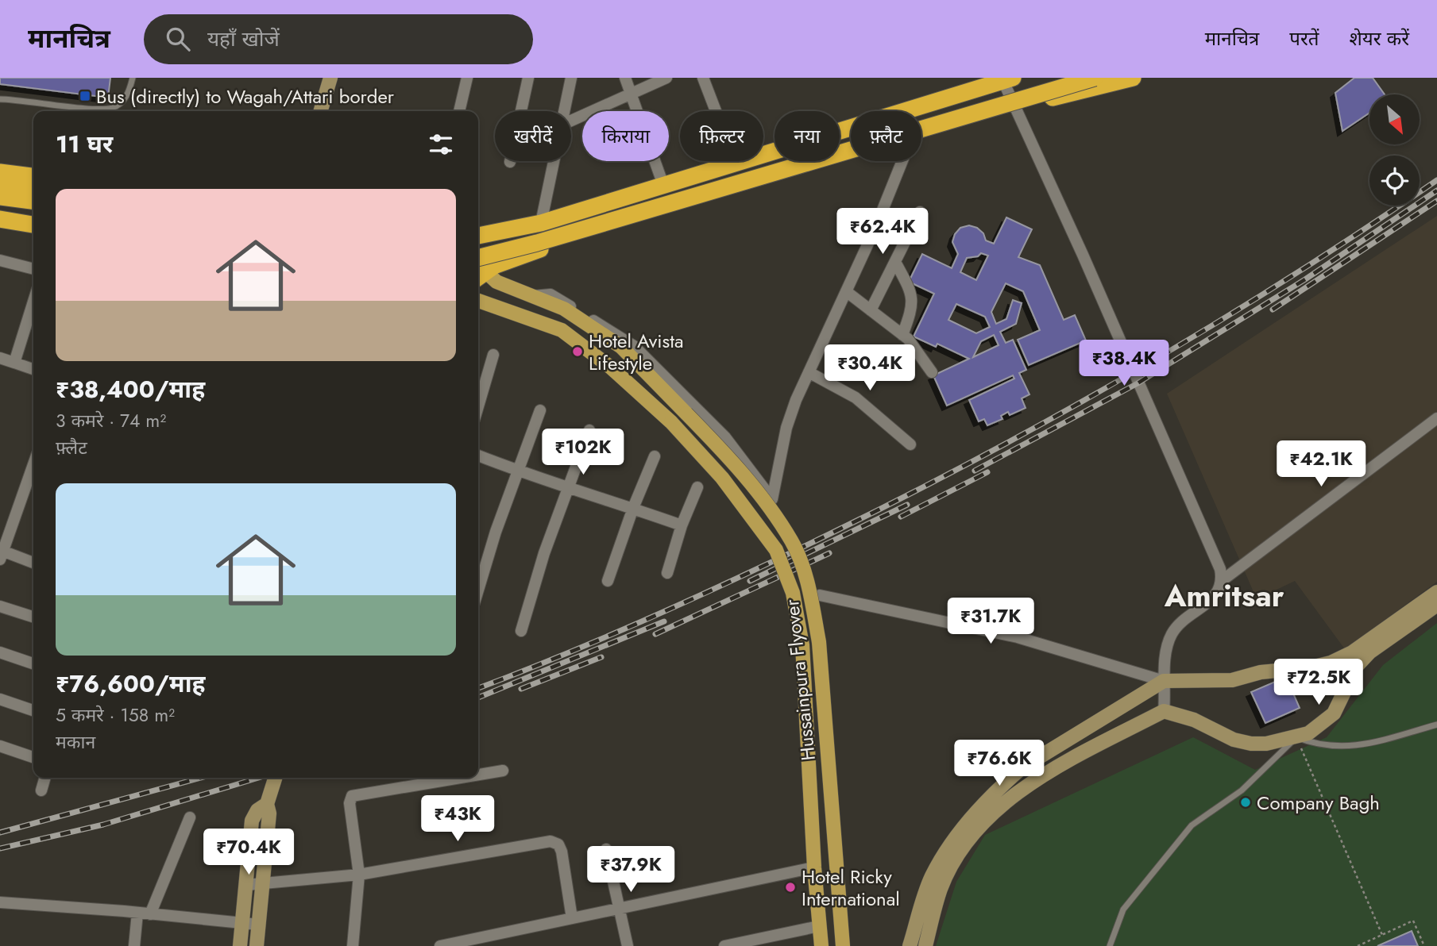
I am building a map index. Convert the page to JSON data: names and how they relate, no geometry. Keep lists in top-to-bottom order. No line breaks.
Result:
{"streets":{"main road":["Hussainpura Flyover"]},"districts":["Amritsar"],"places":{"transit":["Bus (directly) to Wagah/Attari border"],"other":["Hotel Avista Lifestyle","Company Bagh","Hotel Ricky International"]},"north":"bottom right","page":{"header":"मानचित्र","search":"यहाँ खोजें","nav":["मानचित्र","परतें","शेयर करें"],"chip":["खरीदें","किराया","फ़िल्टर","नया","फ़्लैट"],"heading":"11 घर","list":[{"name":"₹38,400/माह","note":"3 कमरे · 74 m² · फ़्लैट"},{"name":"₹76,600/माह","note":"5 कमरे · 158 m² · मकान"}],"price":["₹62.4K","₹38.4K","₹30.4K","₹102K","₹42.1K","₹31.7K","₹72.5K","₹76.6K","₹43K","₹70.4K","₹37.9K"]}}
